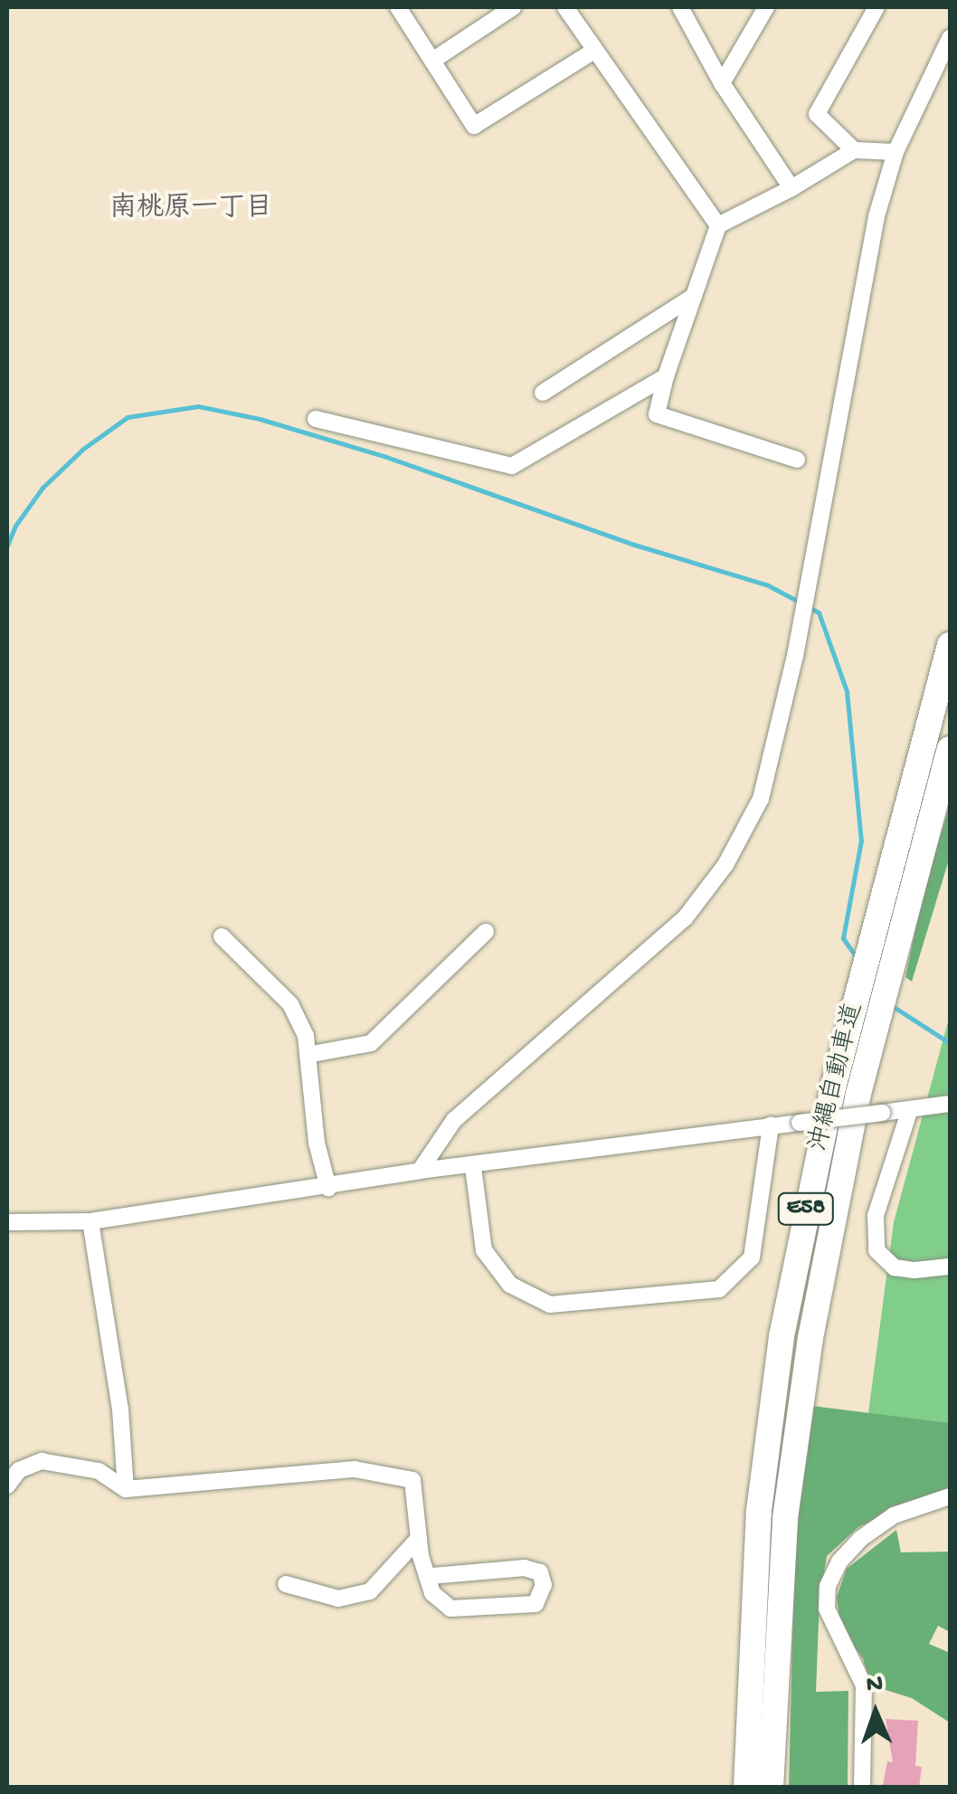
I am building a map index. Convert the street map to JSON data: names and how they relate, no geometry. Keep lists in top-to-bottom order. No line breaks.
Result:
{"streets":{"highway":["沖縄自動車道","E58"]},"districts":["南桃原一丁目"],"north":"top"}
